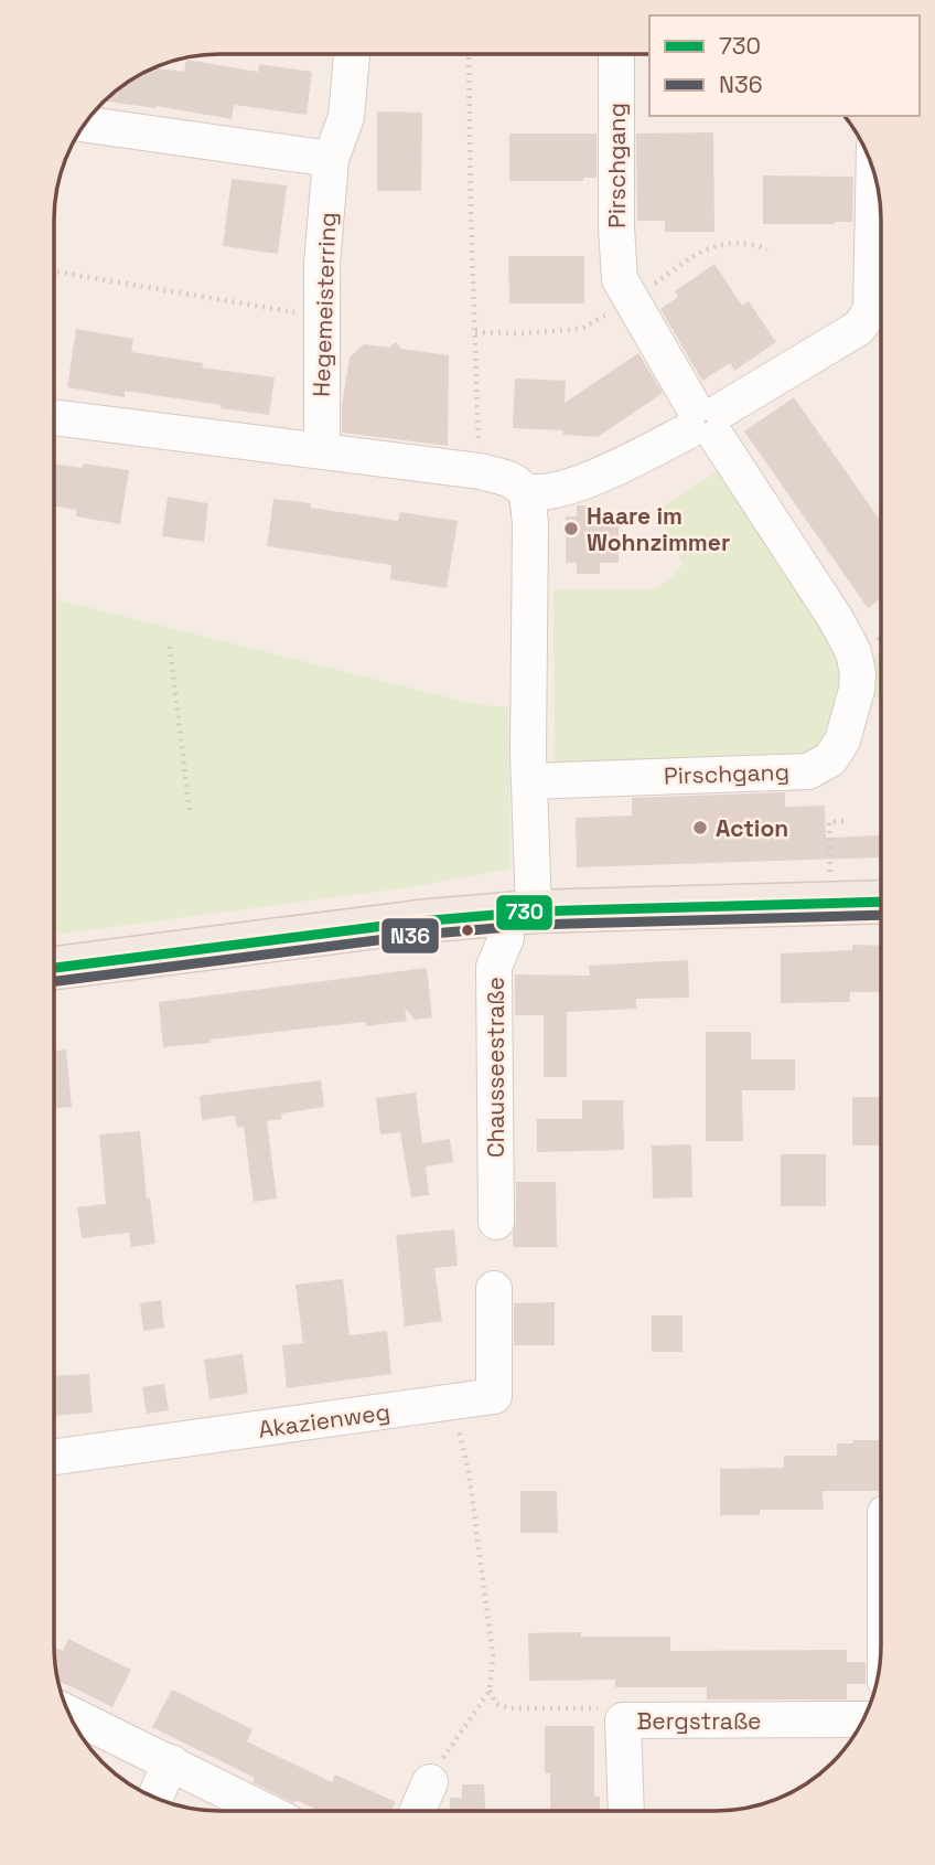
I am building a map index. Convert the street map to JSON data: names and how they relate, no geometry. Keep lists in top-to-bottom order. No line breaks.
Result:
{"streets":{"street":["Pirschgang","Hegemeisterring","Chausseestraße","Akazienweg","Bergstraße"]},"crossings":[["Pirschgang","Chausseestraße"]],"places":["Haare im Wohnzimmer","Action"],"lines":["transit line 730","transit line N36"],"legend":["730","N36"]}
